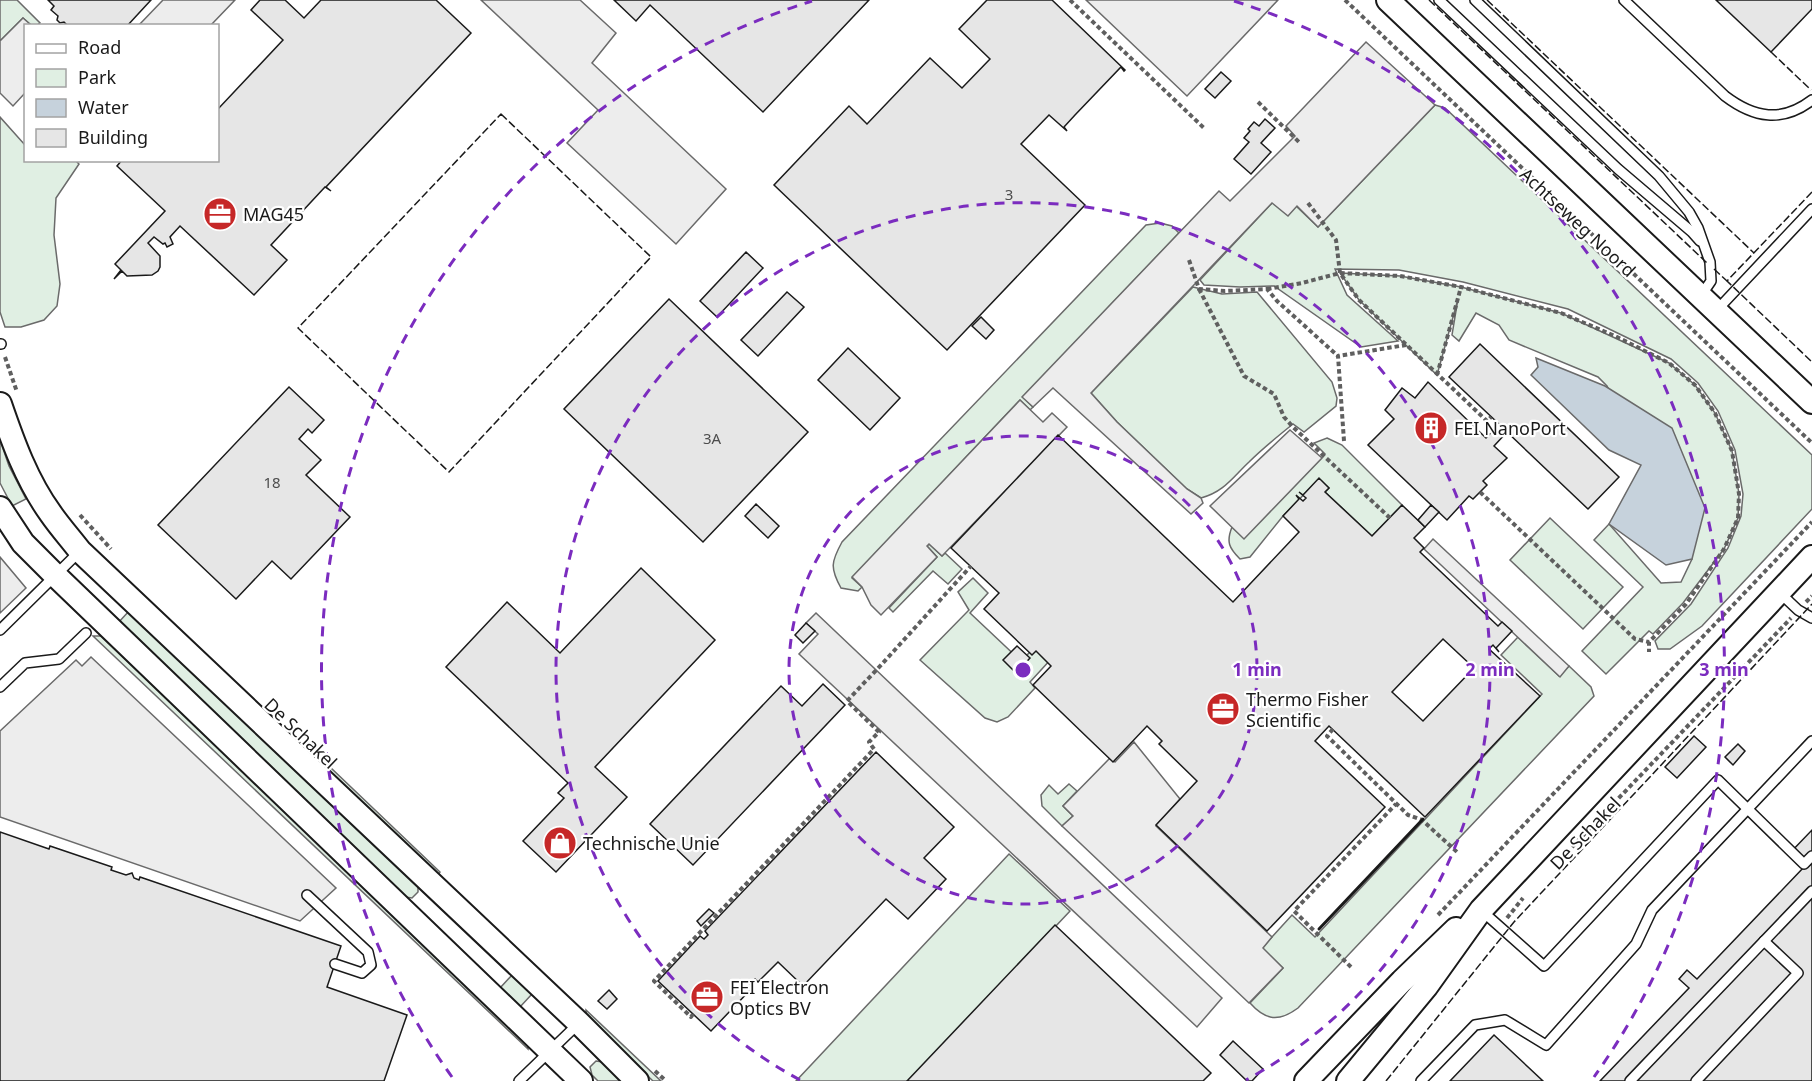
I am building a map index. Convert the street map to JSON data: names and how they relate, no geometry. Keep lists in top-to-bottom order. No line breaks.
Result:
{"streets":{"street":["Achtseweg Noord","De Schakel"]},"places":{"office":["MAG45","Thermo Fisher Scientific","FEI Electron Optics BV"],"building":["FEI NanoPort"],"shop":["Technische Unie"]},"house_numbers":["3","3A","18"],"legend":["Road","Park","Water","Building"],"rings":["1 min","2 min","3 min"]}
